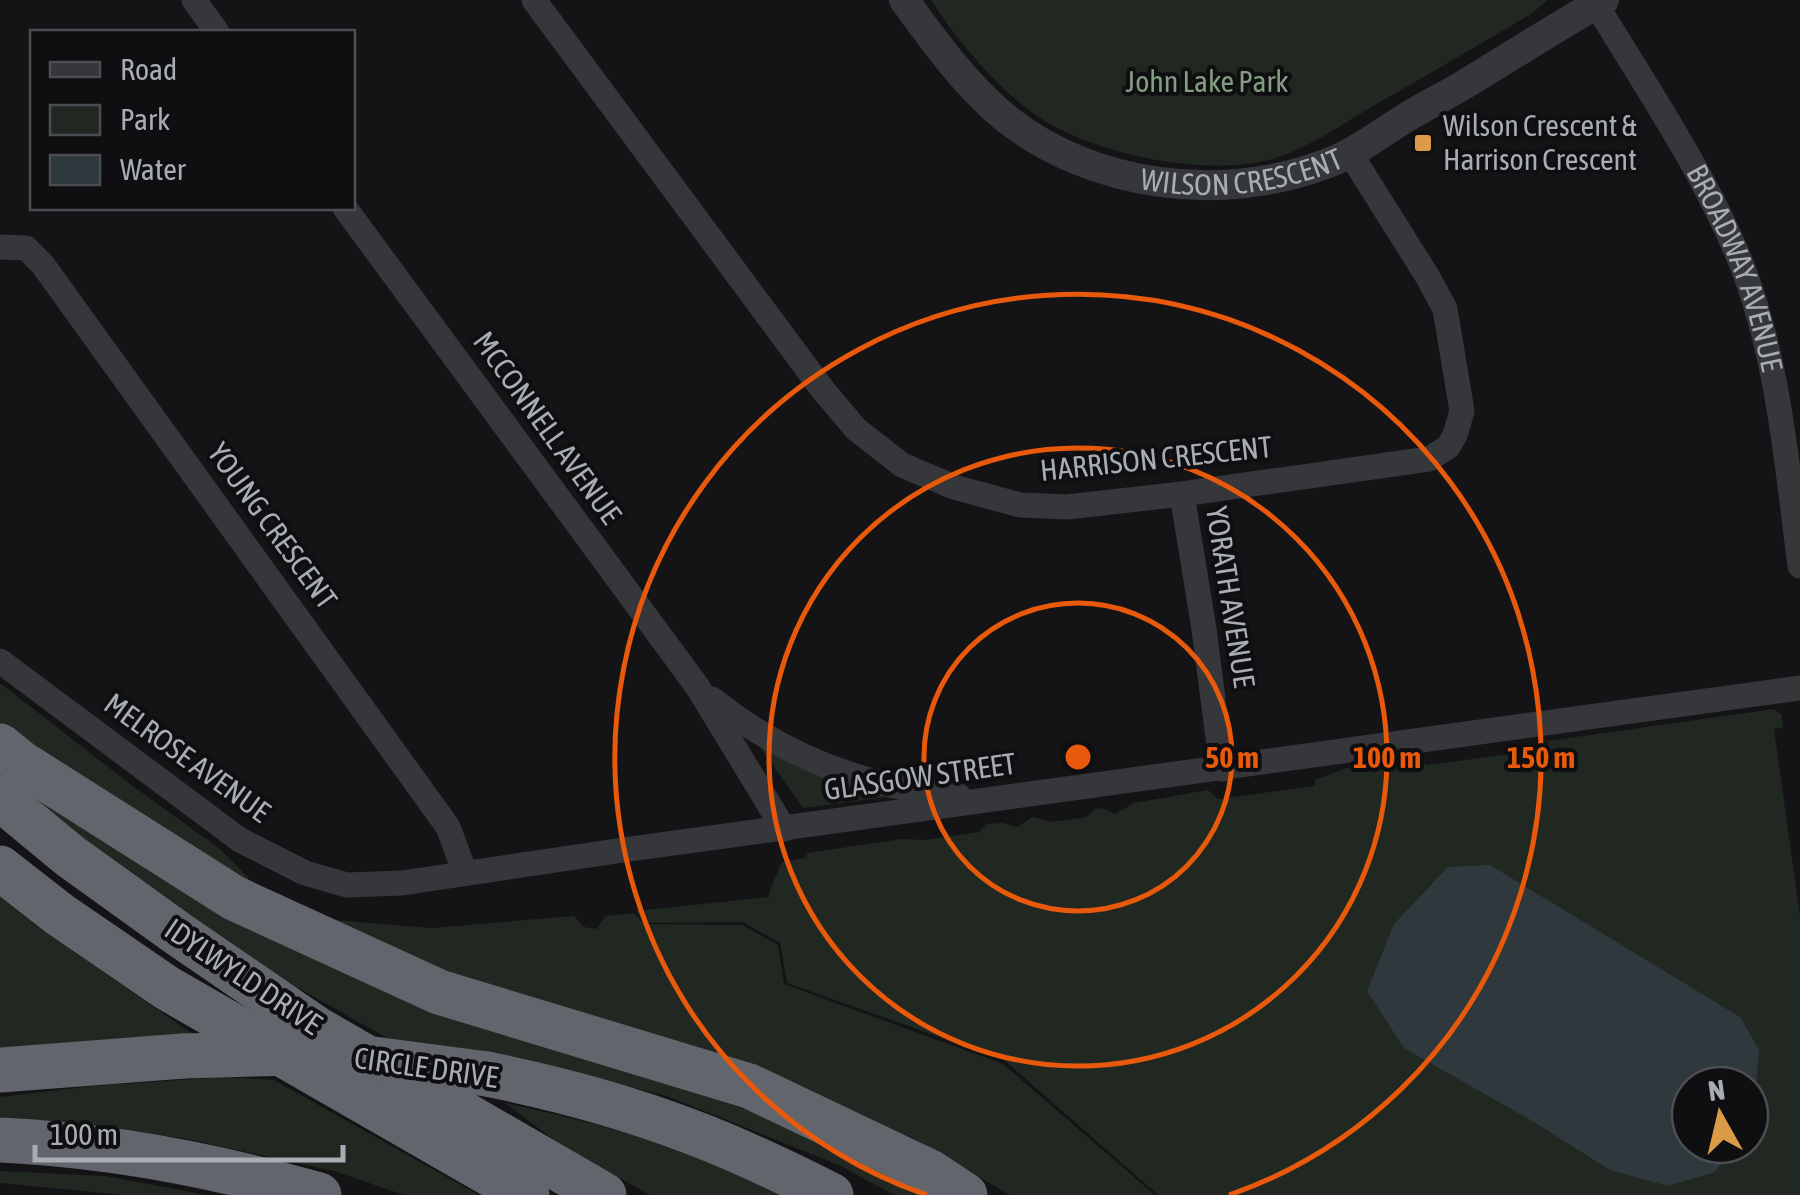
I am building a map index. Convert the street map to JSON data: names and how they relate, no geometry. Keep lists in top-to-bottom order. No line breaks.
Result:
{"streets":{"highway":["IDYLWYLD DRIVE","CIRCLE DRIVE"],"street":["WILSON CRESCENT","BROADWAY AVENUE","MCCONNELL AVENUE","HARRISON CRESCENT","YOUNG CRESCENT","YORATH AVENUE","MELROSE AVENUE","GLASGOW STREET"]},"crossings":[["WILSON CRESCENT","BROADWAY AVENUE"],["WILSON CRESCENT","HARRISON CRESCENT"],["MCCONNELL AVENUE","GLASGOW STREET"],["HARRISON CRESCENT","YORATH AVENUE"],["YOUNG CRESCENT","GLASGOW STREET"],["YORATH AVENUE","GLASGOW STREET"],["MELROSE AVENUE","GLASGOW STREET"]],"parks":["John Lake Park"],"places":{"transit":["Wilson Crescent & Harrison Crescent"]},"legend":["Road","Park","Water"],"scale_bar":"100 m","north":"top","rings":["50 m","100 m","150 m"]}
